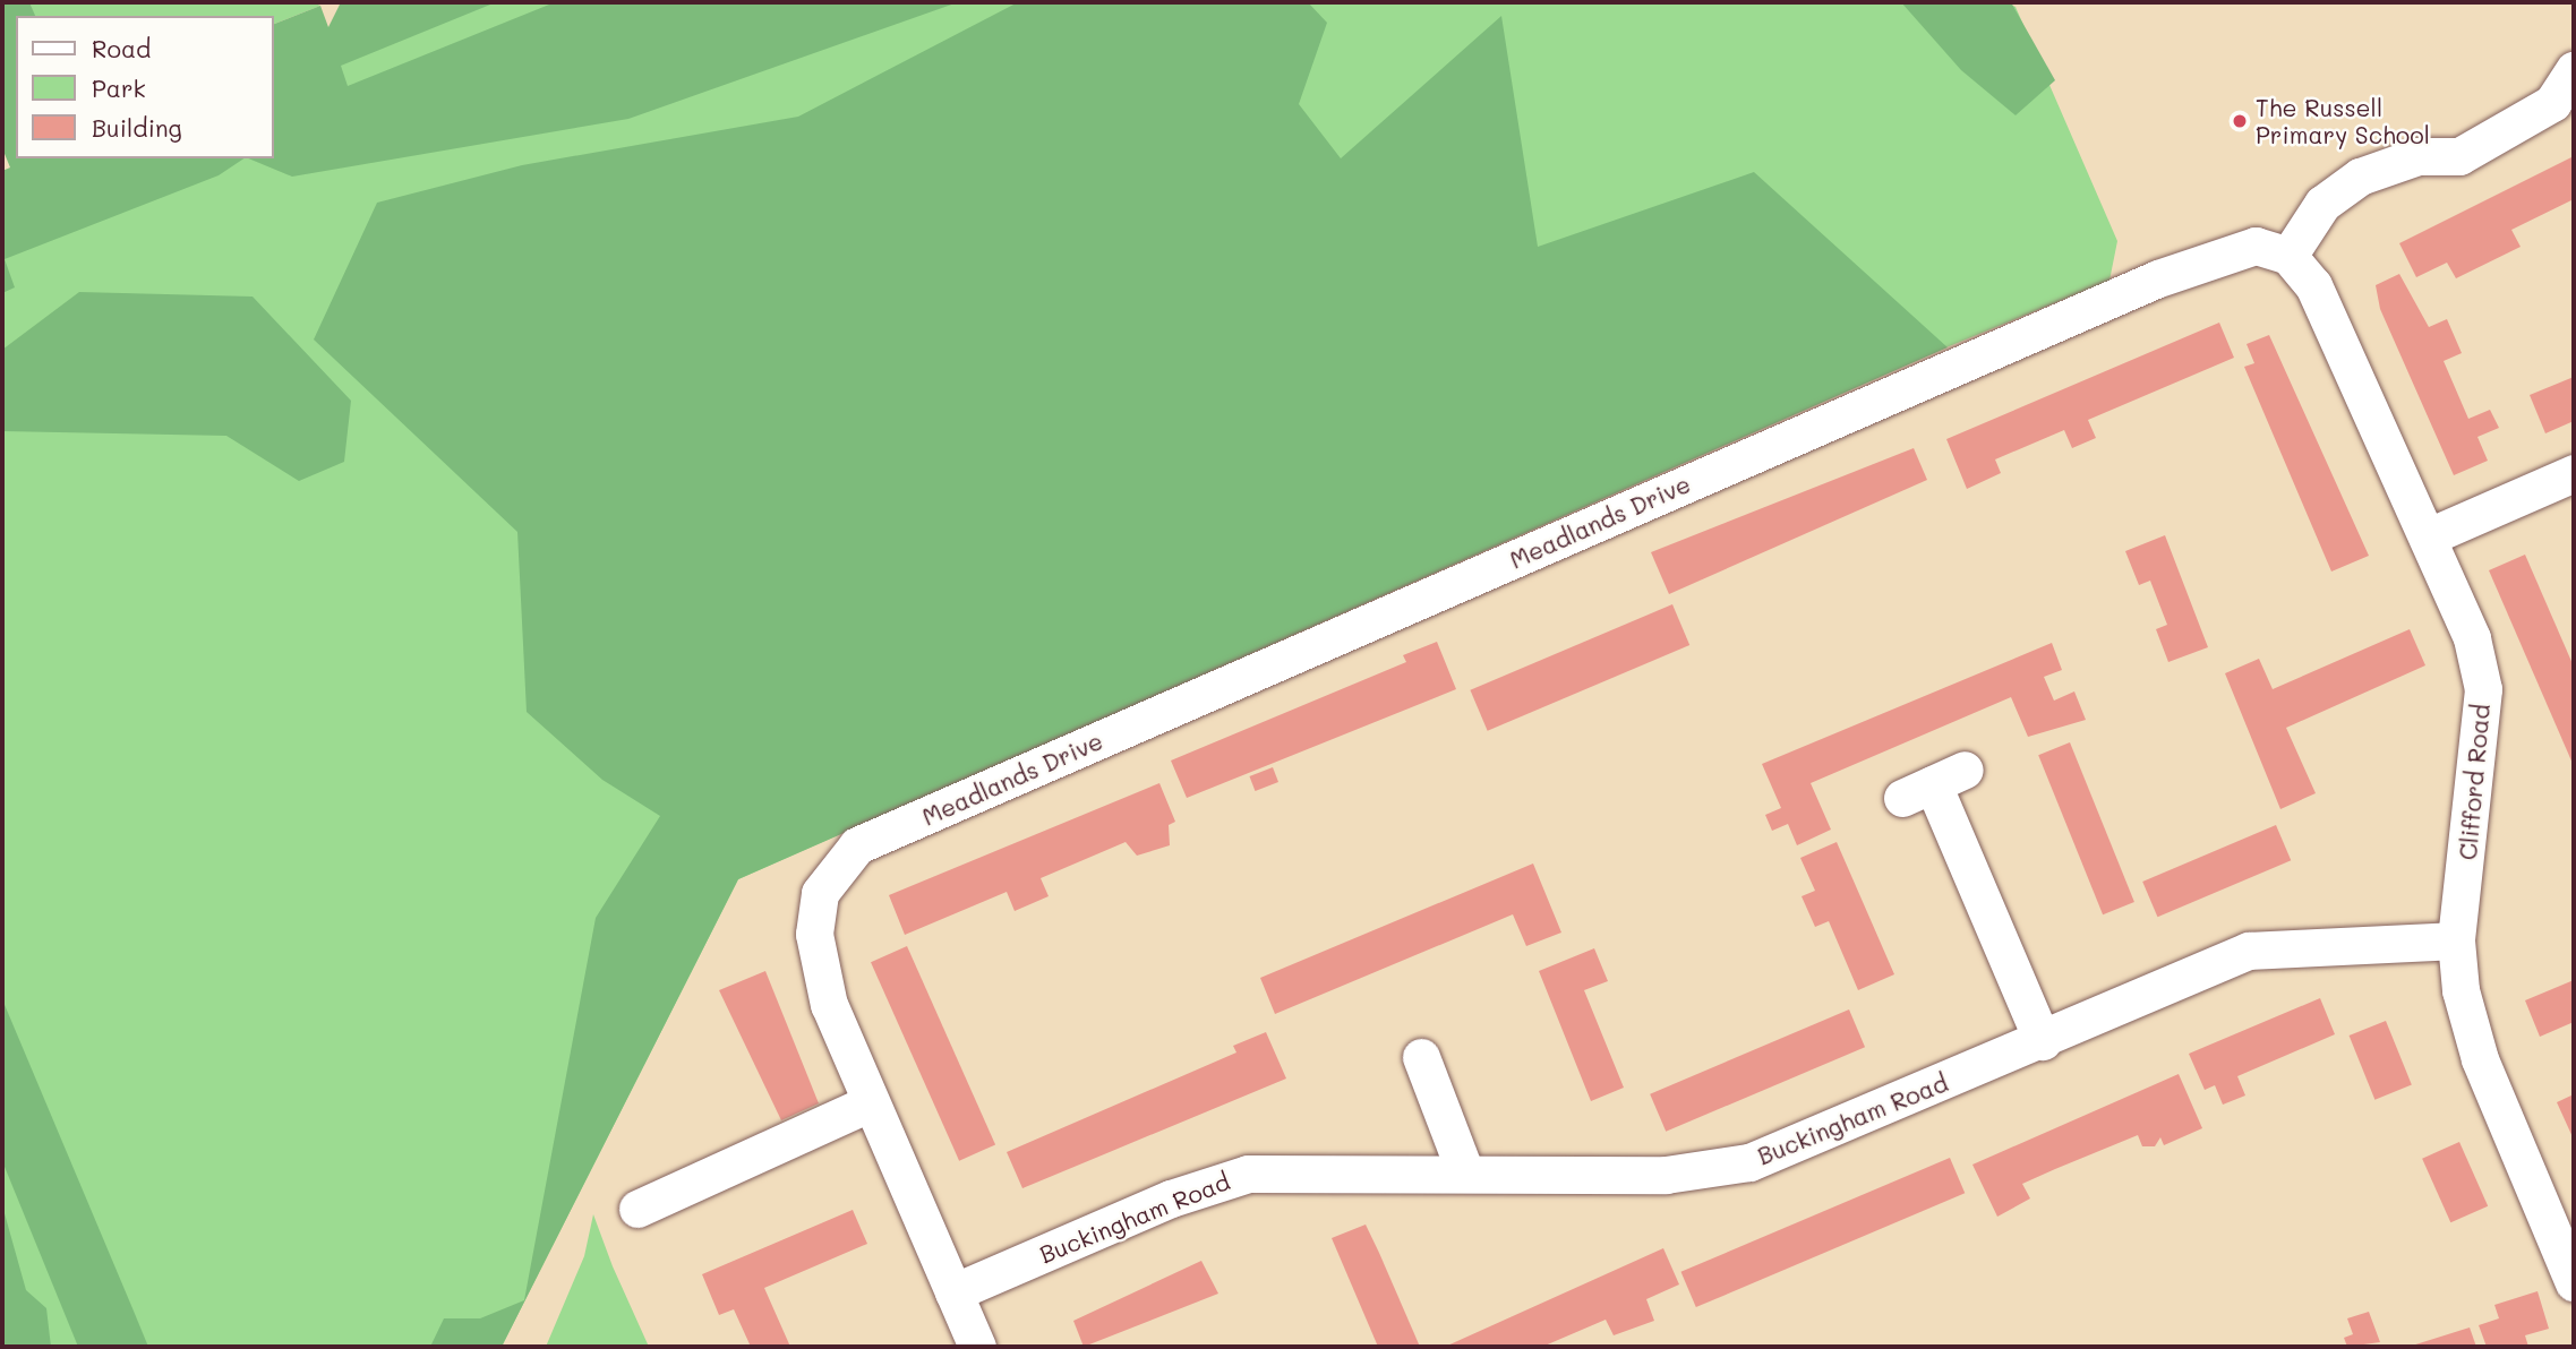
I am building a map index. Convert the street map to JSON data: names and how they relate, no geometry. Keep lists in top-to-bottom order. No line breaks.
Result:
{"streets":{"street":["Meadlands Drive","Clifford Road","Buckingham Road"]},"crossings":[["Meadlands Drive","Clifford Road"],["Meadlands Drive","Buckingham Road"],["Clifford Road","Buckingham Road"]],"places":["The Russell Primary School"],"legend":["Road","Park","Building"]}
